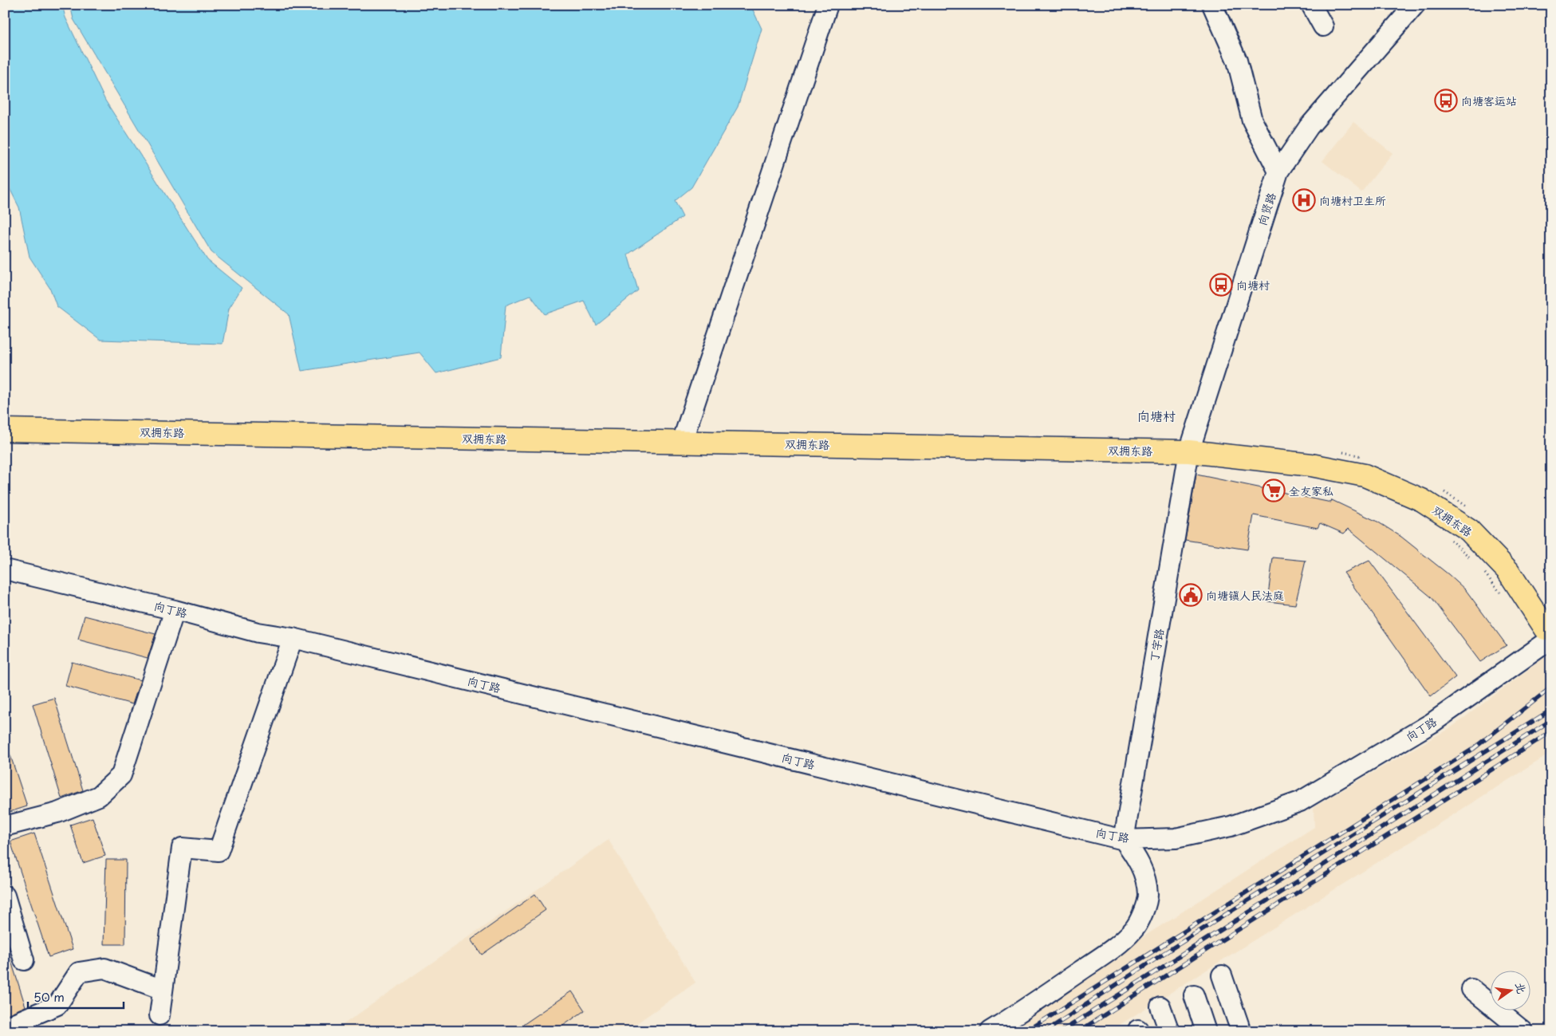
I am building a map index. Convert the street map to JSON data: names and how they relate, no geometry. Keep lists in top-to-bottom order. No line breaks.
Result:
{"streets":{"main road":["双拥东路"],"street":["向贤路","向丁路","丁字路"]},"crossings":[["向贤路","双拥东路"],["向贤路","丁字路"],["双拥东路","向丁路"],["双拥东路","丁字路"],["向丁路","丁字路"]],"districts":["向塘村"],"places":{"bus stop":["向塘客运站","向塘村"],"hospital":["向塘村卫生所"],"supermarket":["全友家私"],"public building":["向塘镇人民法庭"]},"scale_bar":"50 m","north":"right"}
